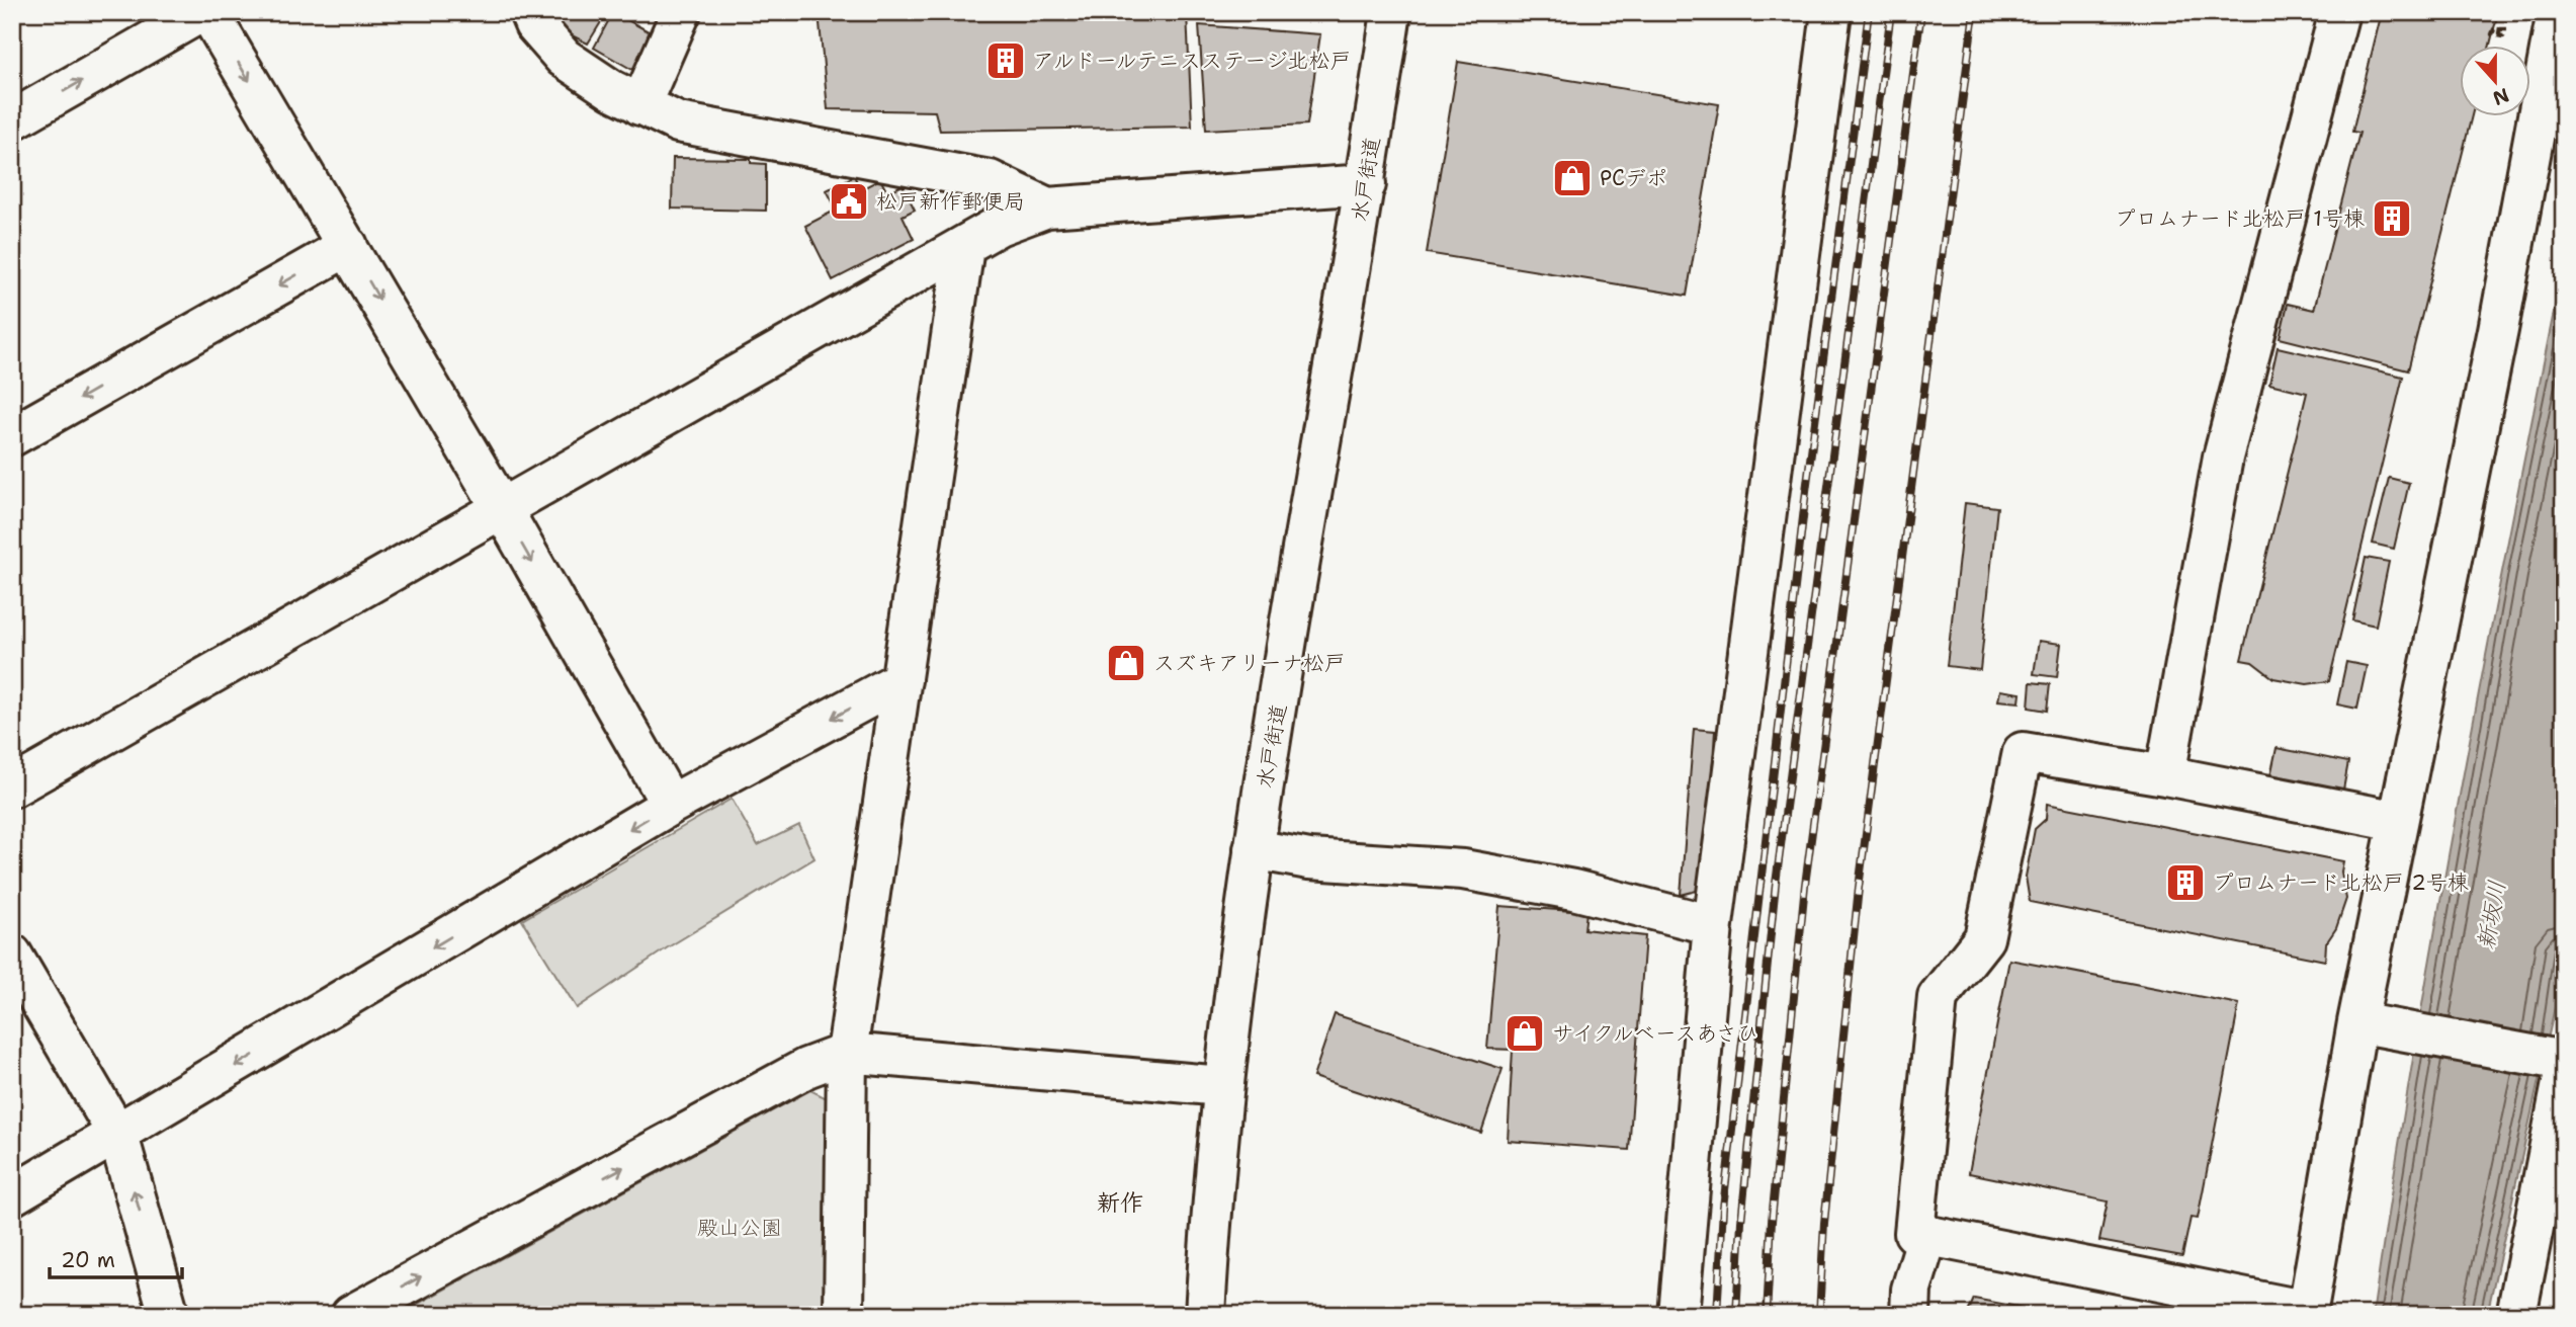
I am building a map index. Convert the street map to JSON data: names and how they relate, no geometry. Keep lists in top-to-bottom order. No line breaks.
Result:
{"streets":{"main road":["水戸街道"]},"districts":["新作"],"water":["新坂川"],"parks":["殿山公園"],"places":{"building":["アルドールテニスステージ北松戸","プロムナード北松戸 1号棟","プロムナード北松戸 2号棟"],"shop":["PCデポ","スズキアリーナ松戸","サイクルベースあさひ"],"public building":["松戸新作郵便局"]},"scale_bar":"20 m","north":"bottom"}
